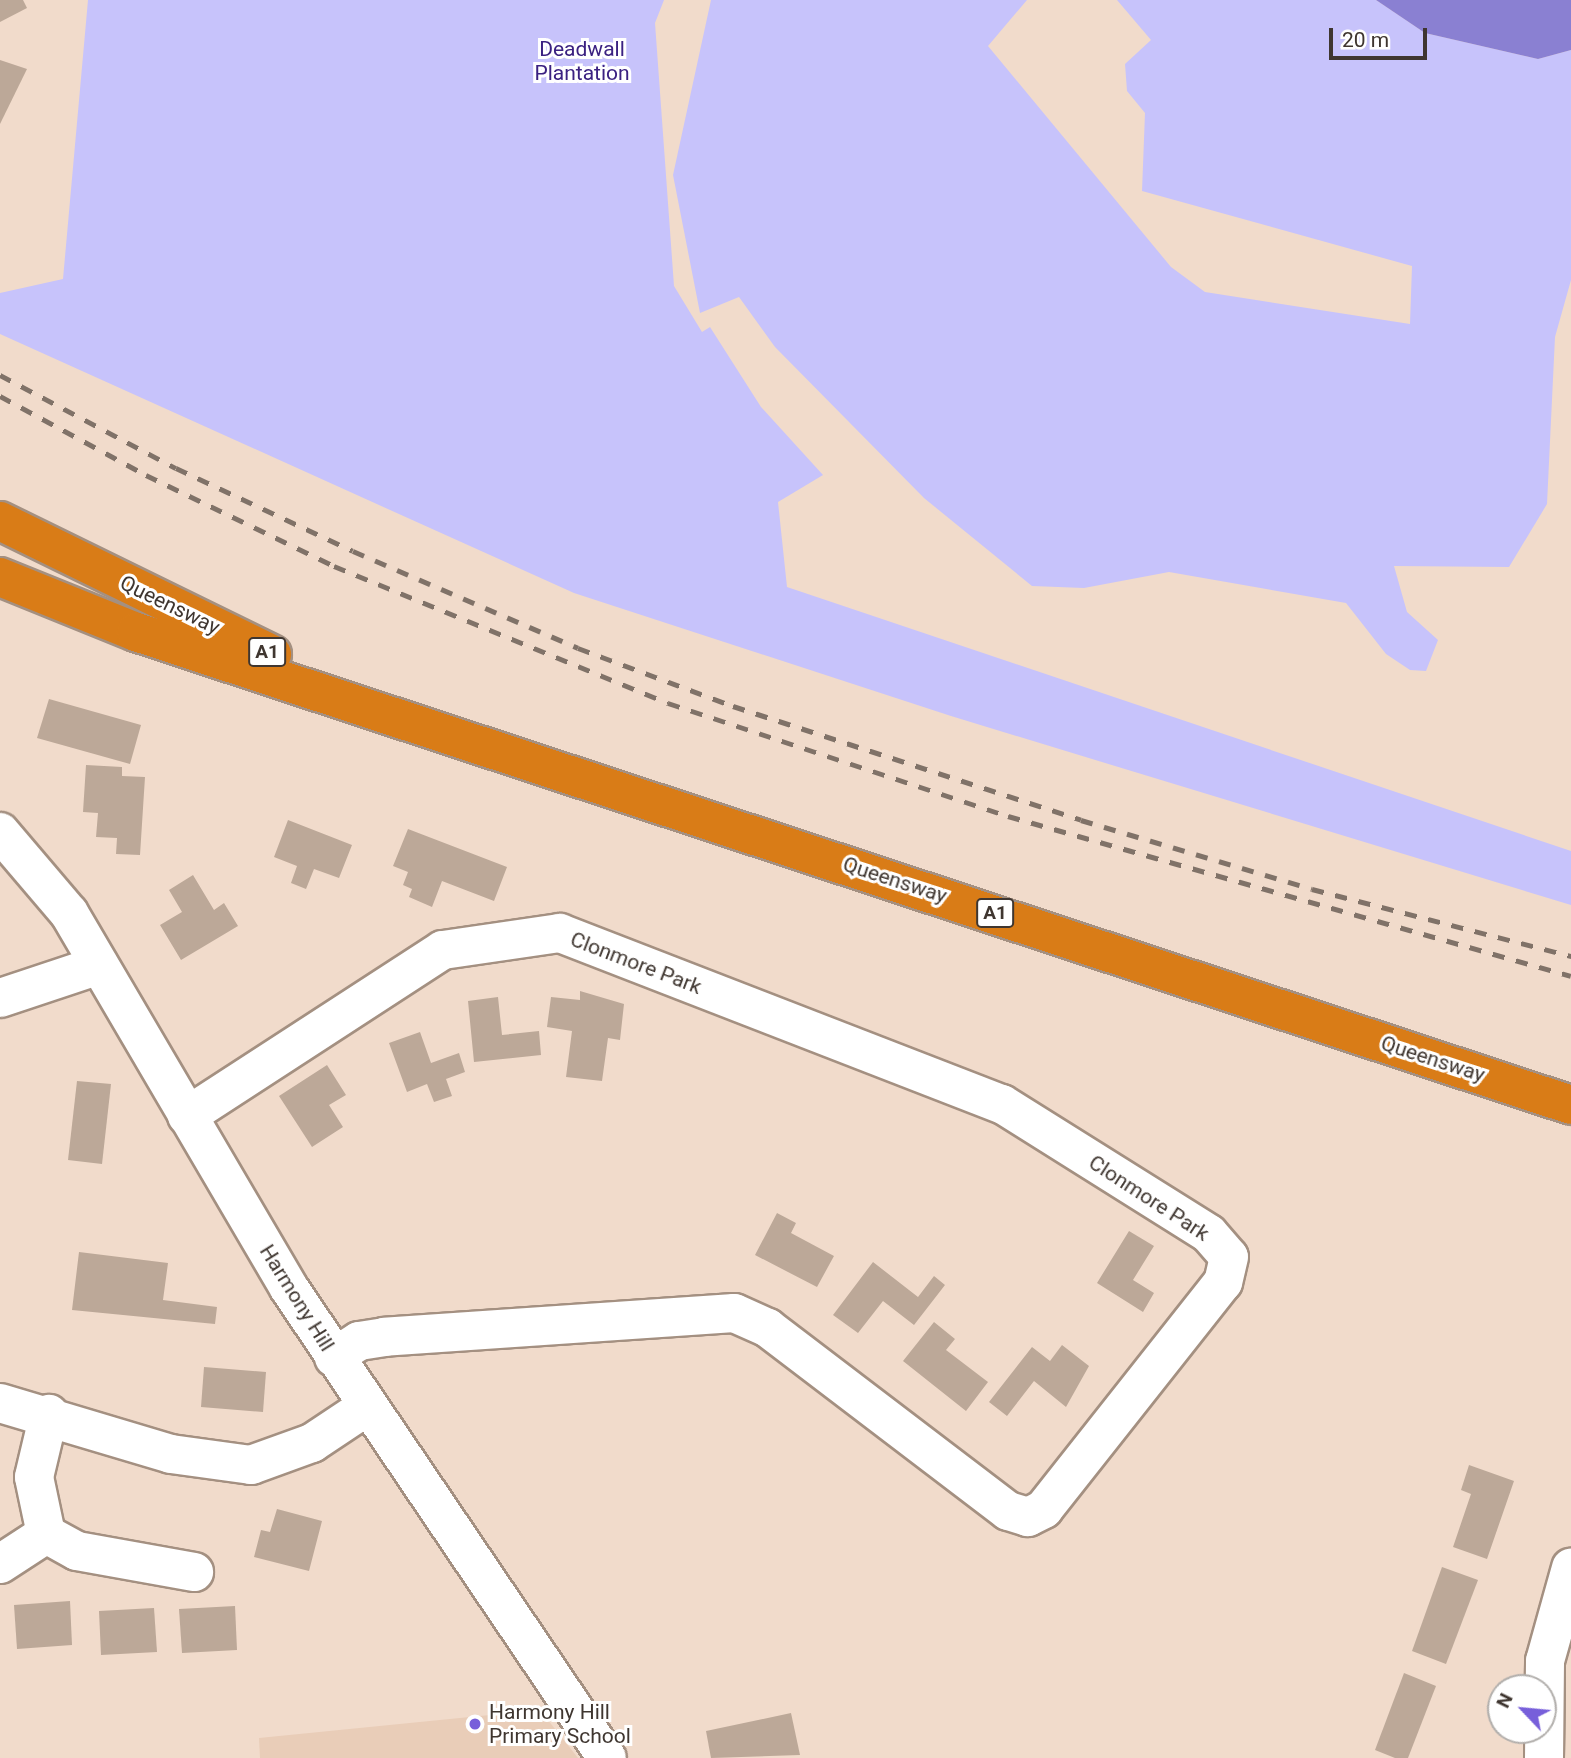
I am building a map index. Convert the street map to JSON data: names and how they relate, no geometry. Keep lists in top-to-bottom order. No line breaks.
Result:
{"streets":{"highway":["Queensway","A1"],"street":["Clonmore Park","Harmony Hill"]},"crossings":[["Clonmore Park","Harmony Hill"]],"parks":["Deadwall Plantation"],"places":["Harmony Hill Primary School"],"scale_bar":"20 m","north":"top left"}
